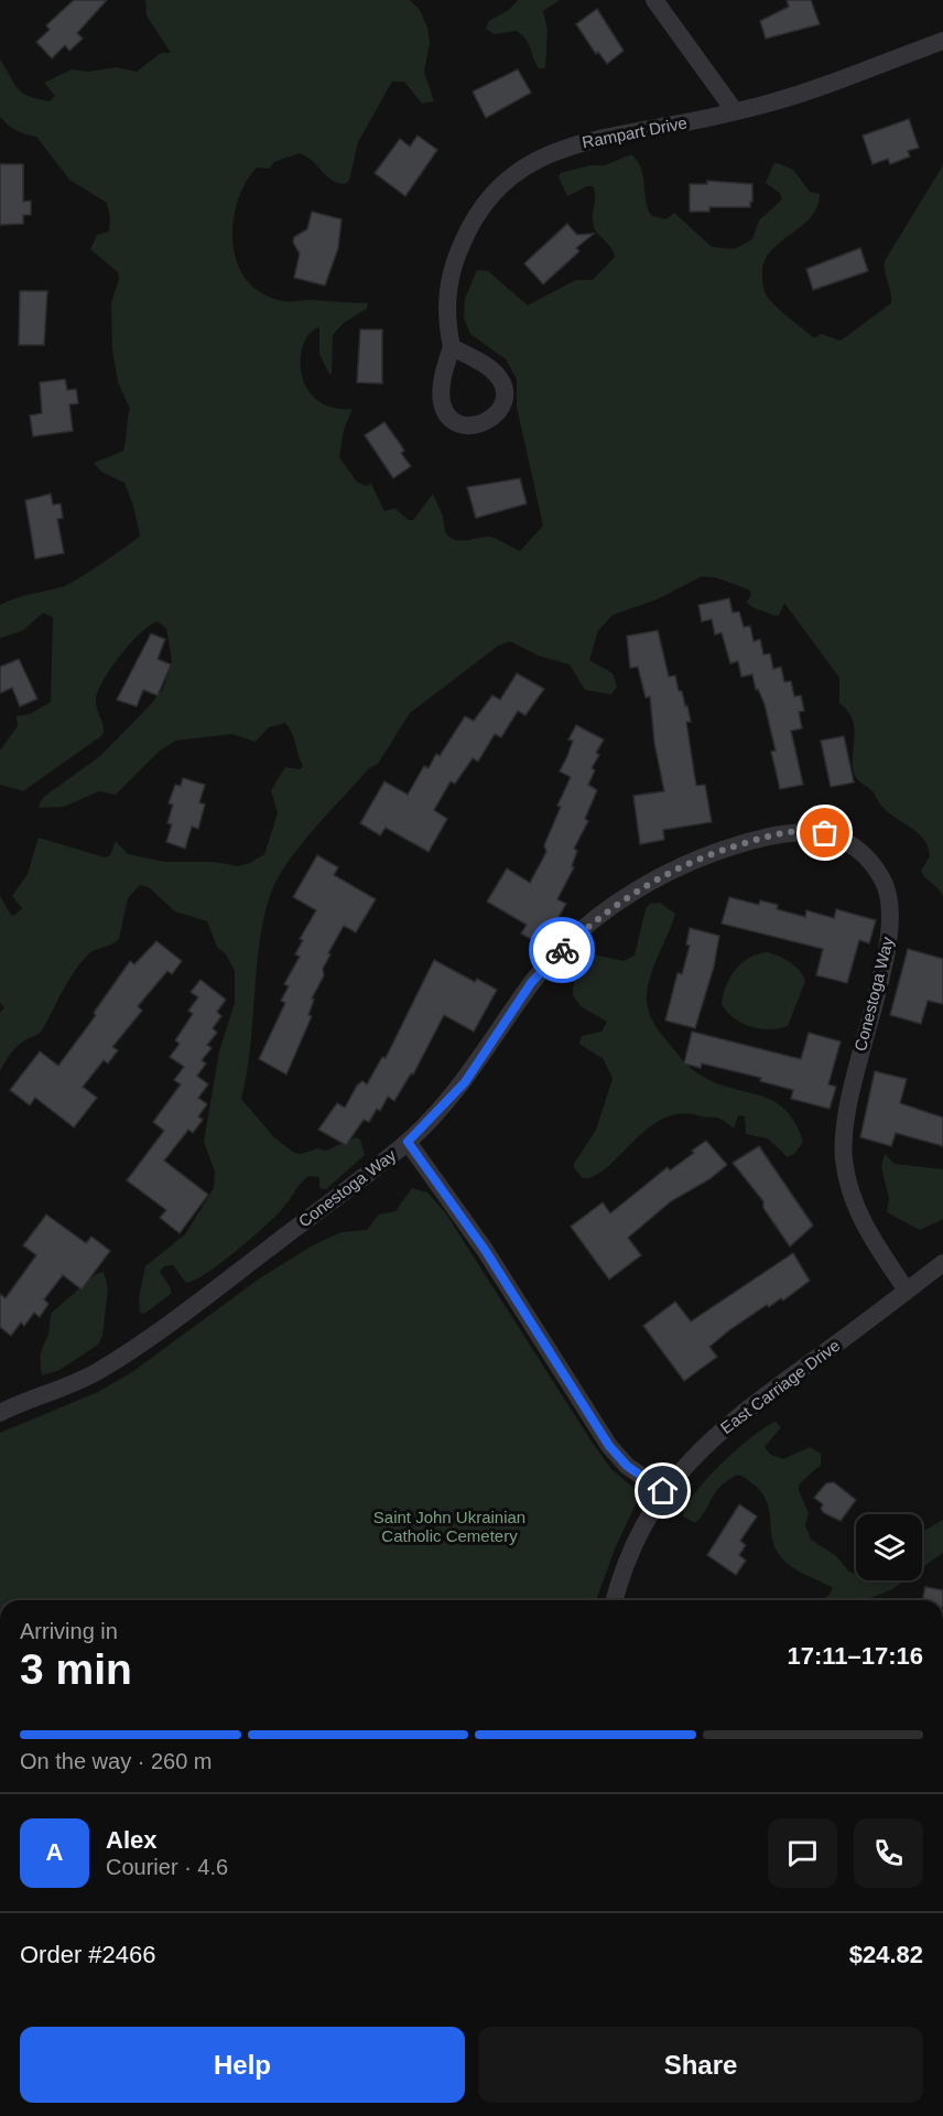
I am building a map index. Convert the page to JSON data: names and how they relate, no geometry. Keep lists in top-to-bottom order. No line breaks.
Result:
{"streets":{"street":["Rampart Drive","Conestoga Way","East Carriage Drive"]},"crossings":[["Conestoga Way","East Carriage Drive"]],"parks":["Saint John Ukrainian Catholic Cemetery"],"page":{"heading":["3 min","Arriving in","17:11–17:16"],"panel":["Alex","Courier · 4.6","Order #2466","$24.82"],"bar":"On the way · 260 m","round":"A","buttons":["Help","Share"]}}
